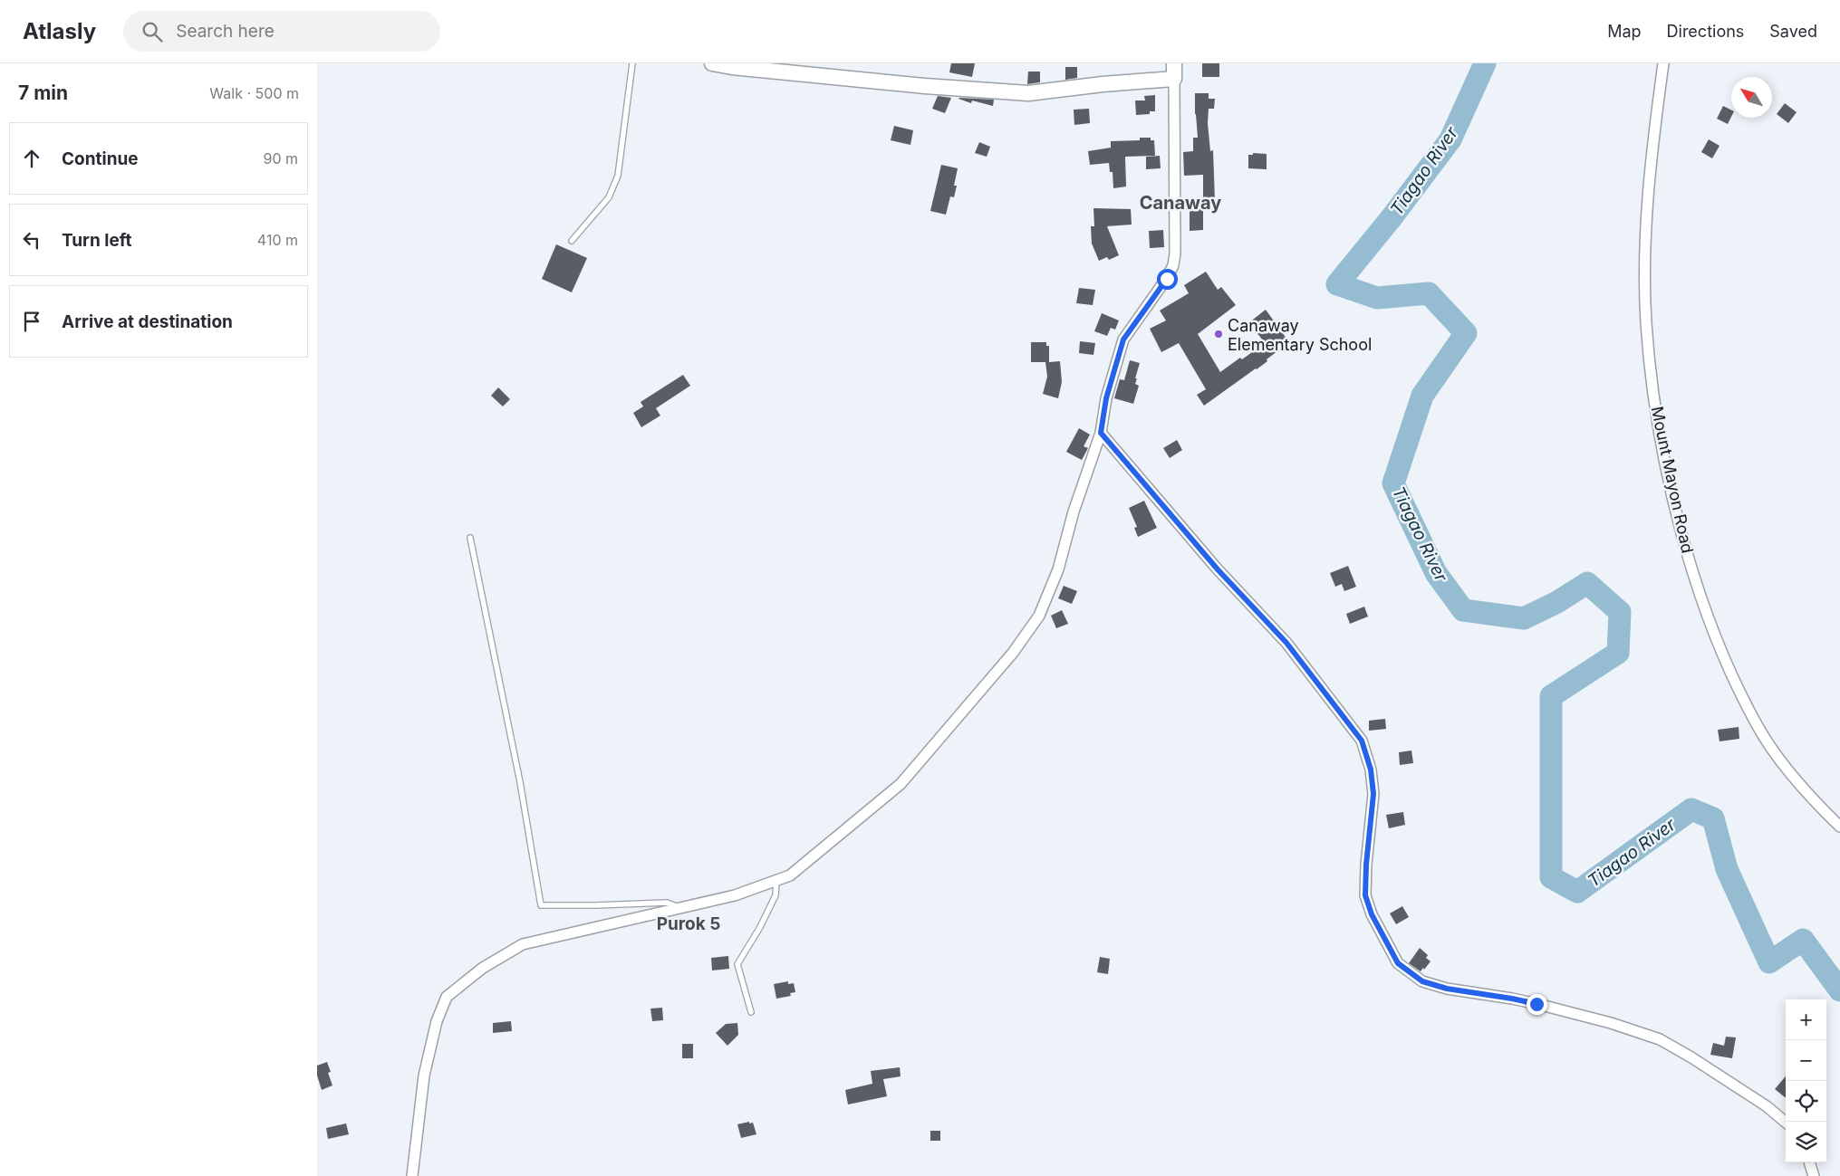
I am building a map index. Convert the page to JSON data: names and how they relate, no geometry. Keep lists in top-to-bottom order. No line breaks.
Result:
{"streets":{"street":["Mount Mayon Road"]},"districts":["Canaway","Purok 5"],"water":["Tiagao River"],"places":["Canaway Elementary School"],"north":"top left","page":{"header":"Atlasly","search":"Search here","nav":["Map","Directions","Saved"],"heading":["7 min","Walk · 500 m"],"list":[["Continue","90 m"],["Turn left","410 m"],"Arrive at destination"],"map_buttons":["+","−"]}}
